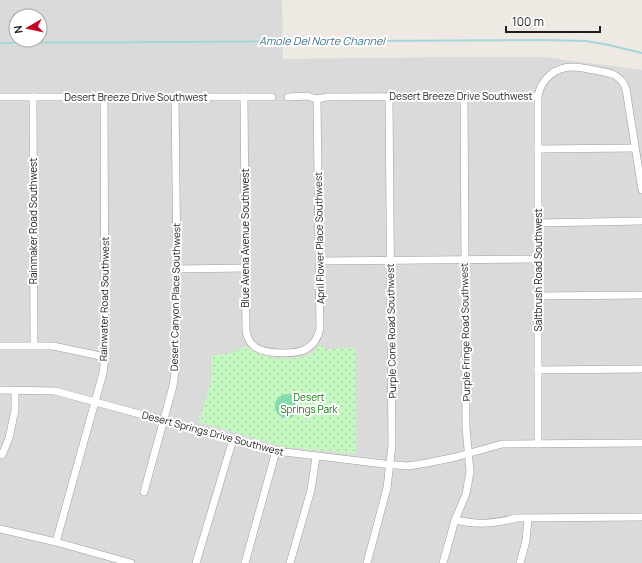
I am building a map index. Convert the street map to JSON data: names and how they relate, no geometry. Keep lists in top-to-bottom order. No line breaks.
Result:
{"streets":{"street":["Desert Breeze Drive Southwest","Rainmaker Road Southwest","Blue Avena Avenue Southwest","April Flower Place Southwest","Saltbrush Road Southwest","Desert Canyon Place Southwest","Rainwater Road Southwest","Purple Cone Road Southwest","Purple Fringe Road Southwest","Desert Springs Drive Southwest"]},"crossings":[["Desert Breeze Drive Southwest","Rainmaker Road Southwest"],["Desert Breeze Drive Southwest","Blue Avena Avenue Southwest"],["Desert Breeze Drive Southwest","April Flower Place Southwest"],["Desert Breeze Drive Southwest","Saltbrush Road Southwest"],["Desert Breeze Drive Southwest","Desert Canyon Place Southwest"],["Desert Breeze Drive Southwest","Rainwater Road Southwest"],["Desert Breeze Drive Southwest","Purple Cone Road Southwest"],["Desert Breeze Drive Southwest","Purple Fringe Road Southwest"],["Blue Avena Avenue Southwest","April Flower Place Southwest"],["Saltbrush Road Southwest","Desert Springs Drive Southwest"],["Desert Canyon Place Southwest","Desert Springs Drive Southwest"],["Rainwater Road Southwest","Desert Springs Drive Southwest"],["Purple Cone Road Southwest","Desert Springs Drive Southwest"],["Purple Fringe Road Southwest","Desert Springs Drive Southwest"]],"water":["Amole Del Norte Channel"],"parks":["Desert Springs Park"],"scale_bar":"100 m","north":"left"}
